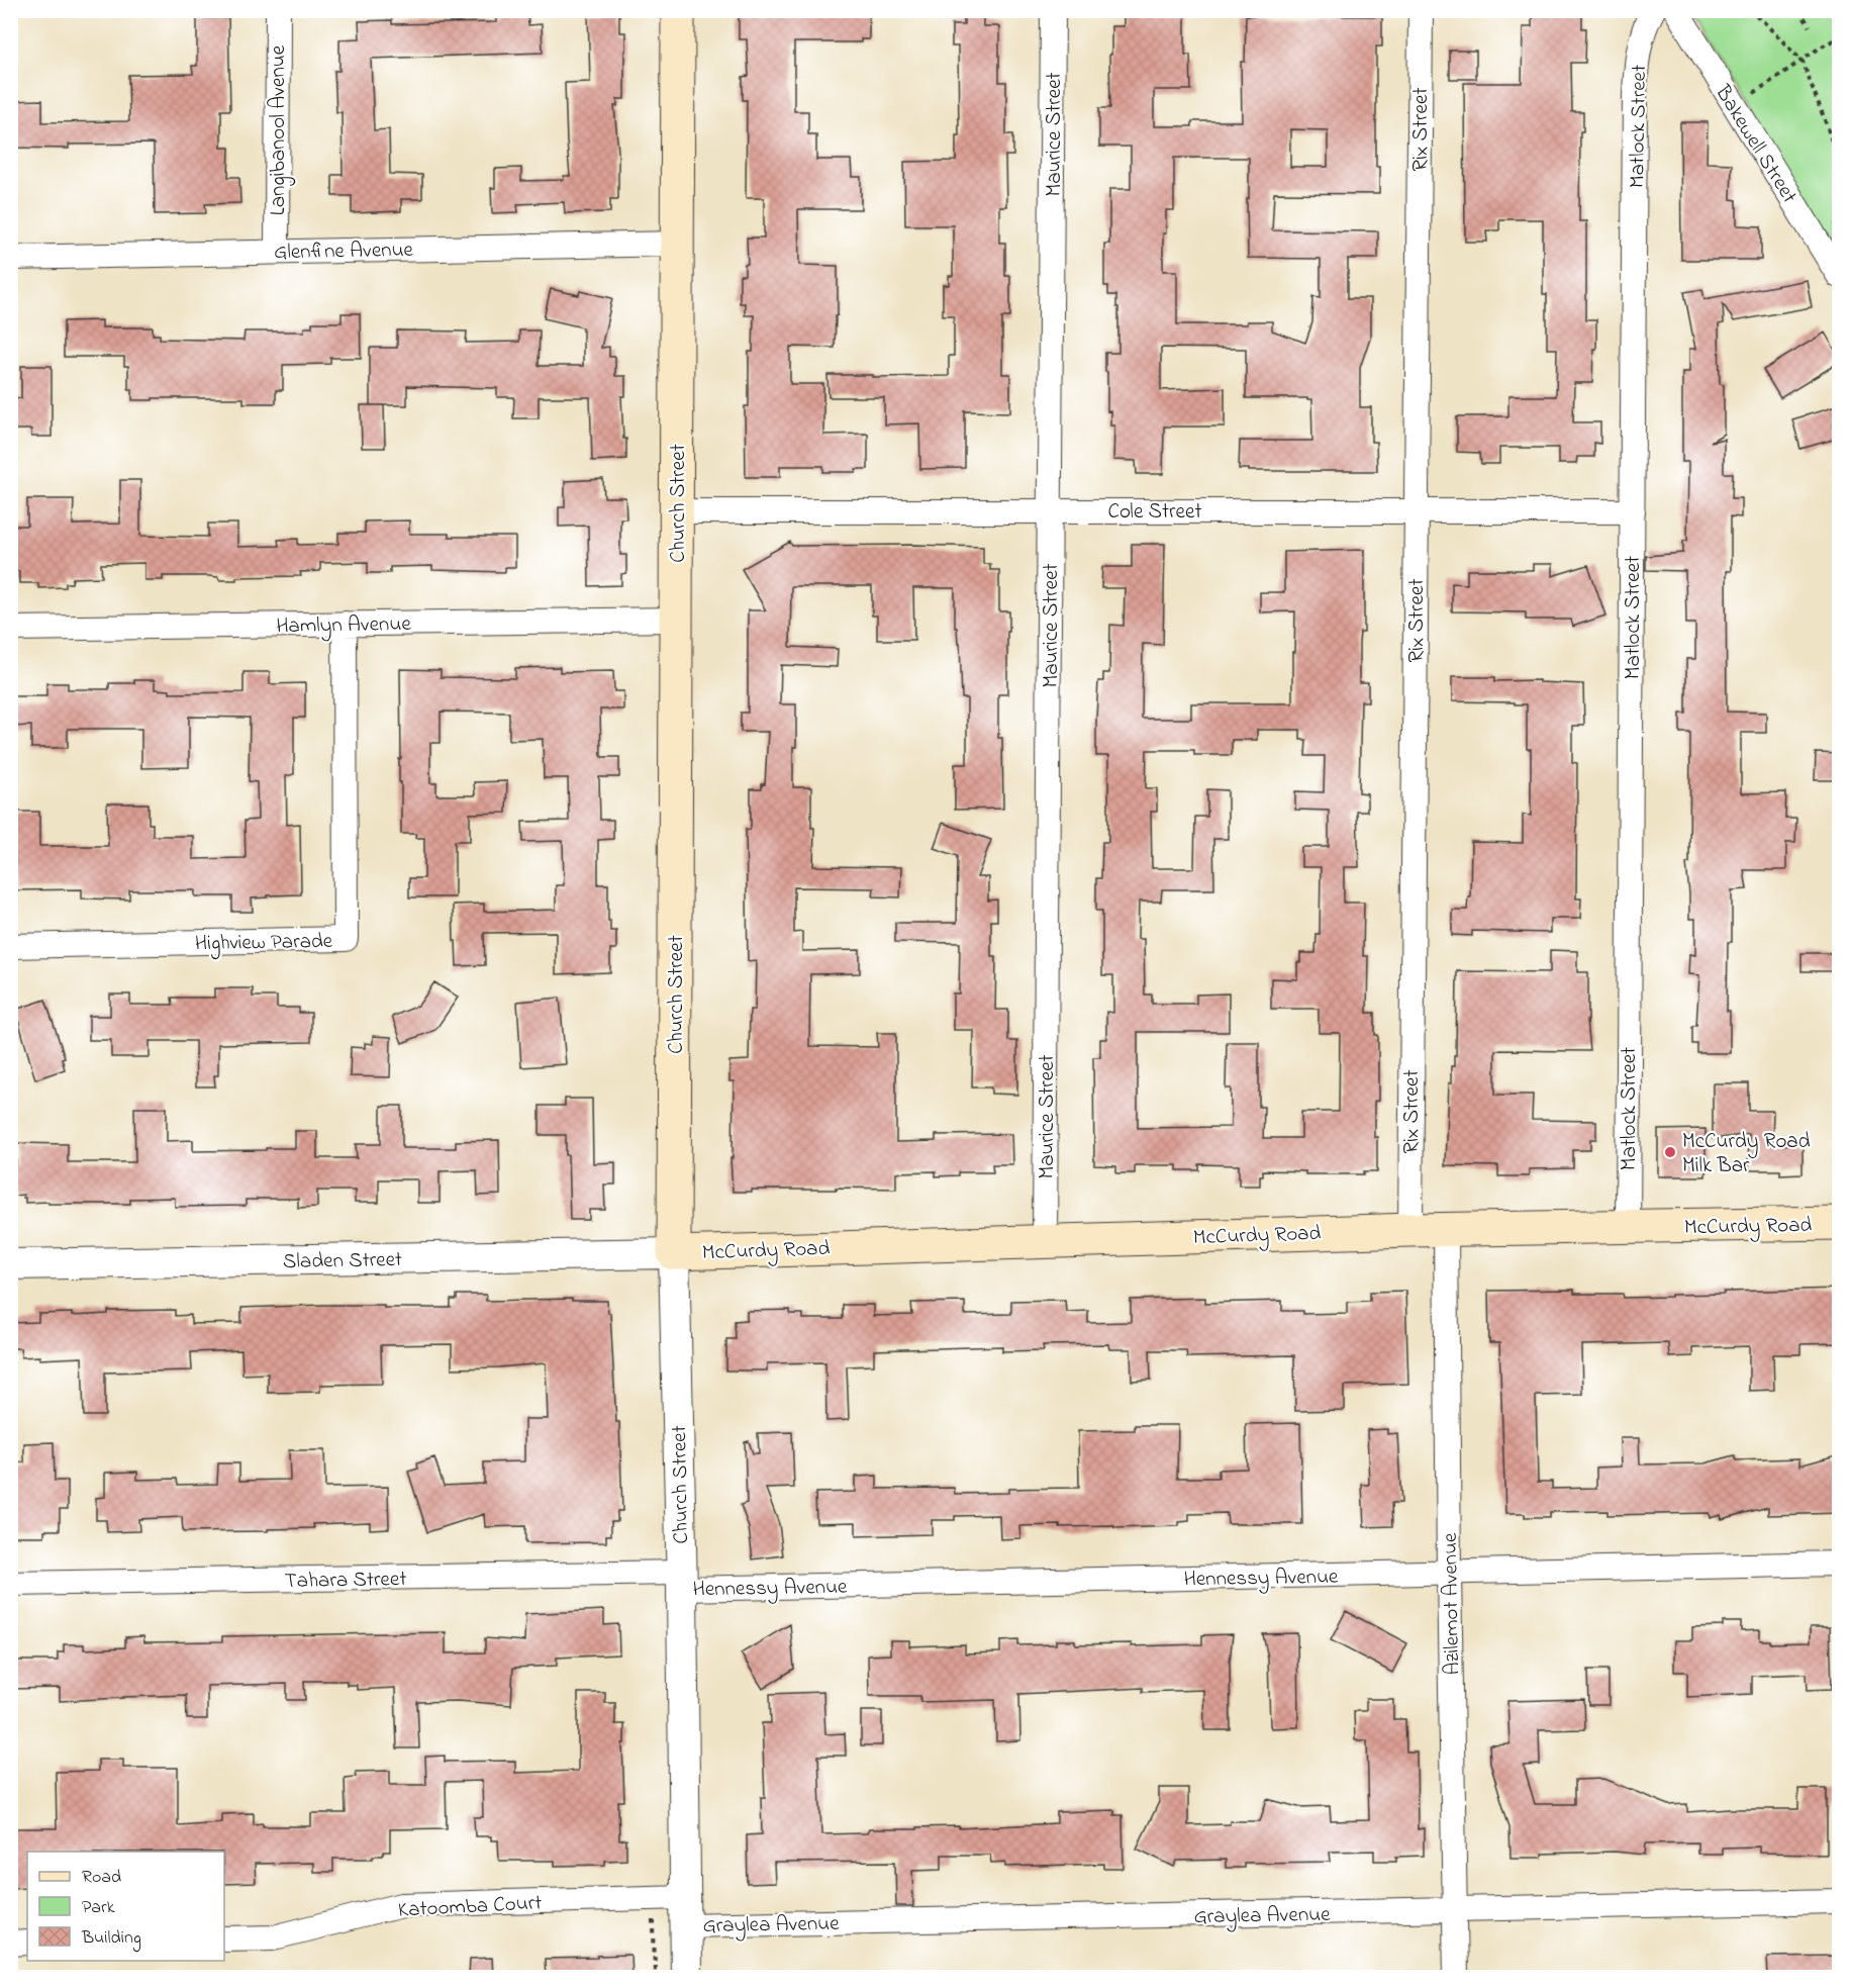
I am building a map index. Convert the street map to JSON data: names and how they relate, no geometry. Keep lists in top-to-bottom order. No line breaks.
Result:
{"streets":{"main road":["Church Street","McCurdy Road"],"street":["Matlock Street","Rix Street","Langibanool Avenue","Maurice Street","Bakewell Street","Glenfine Avenue","Cole Street","Hamlyn Avenue","Highview Parade","Sladen Street","Hennessy Avenue","Tahara Street","Azilemot Avenue","Katoomba Court","Graylea Avenue"]},"crossings":[["Matlock Street","Cole Street"],["Matlock Street","McCurdy Road"],["Rix Street","Cole Street"],["Rix Street","McCurdy Road"],["Langibanool Avenue","Glenfine Avenue"],["Maurice Street","Cole Street"],["Maurice Street","McCurdy Road"],["Glenfine Avenue","Church Street"],["Church Street","Cole Street"],["Church Street","Hamlyn Avenue"],["Church Street","McCurdy Road"],["Church Street","Sladen Street"],["Church Street","Hennessy Avenue"],["Church Street","Tahara Street"],["Church Street","Katoomba Court"],["Church Street","Graylea Avenue"],["Hamlyn Avenue","Highview Parade"],["McCurdy Road","Sladen Street"],["McCurdy Road","Azilemot Avenue"],["Hennessy Avenue","Tahara Street"],["Hennessy Avenue","Azilemot Avenue"],["Azilemot Avenue","Graylea Avenue"],["Katoomba Court","Graylea Avenue"]],"places":["McCurdy Road Milk Bar"],"legend":["Road","Park","Building"]}
